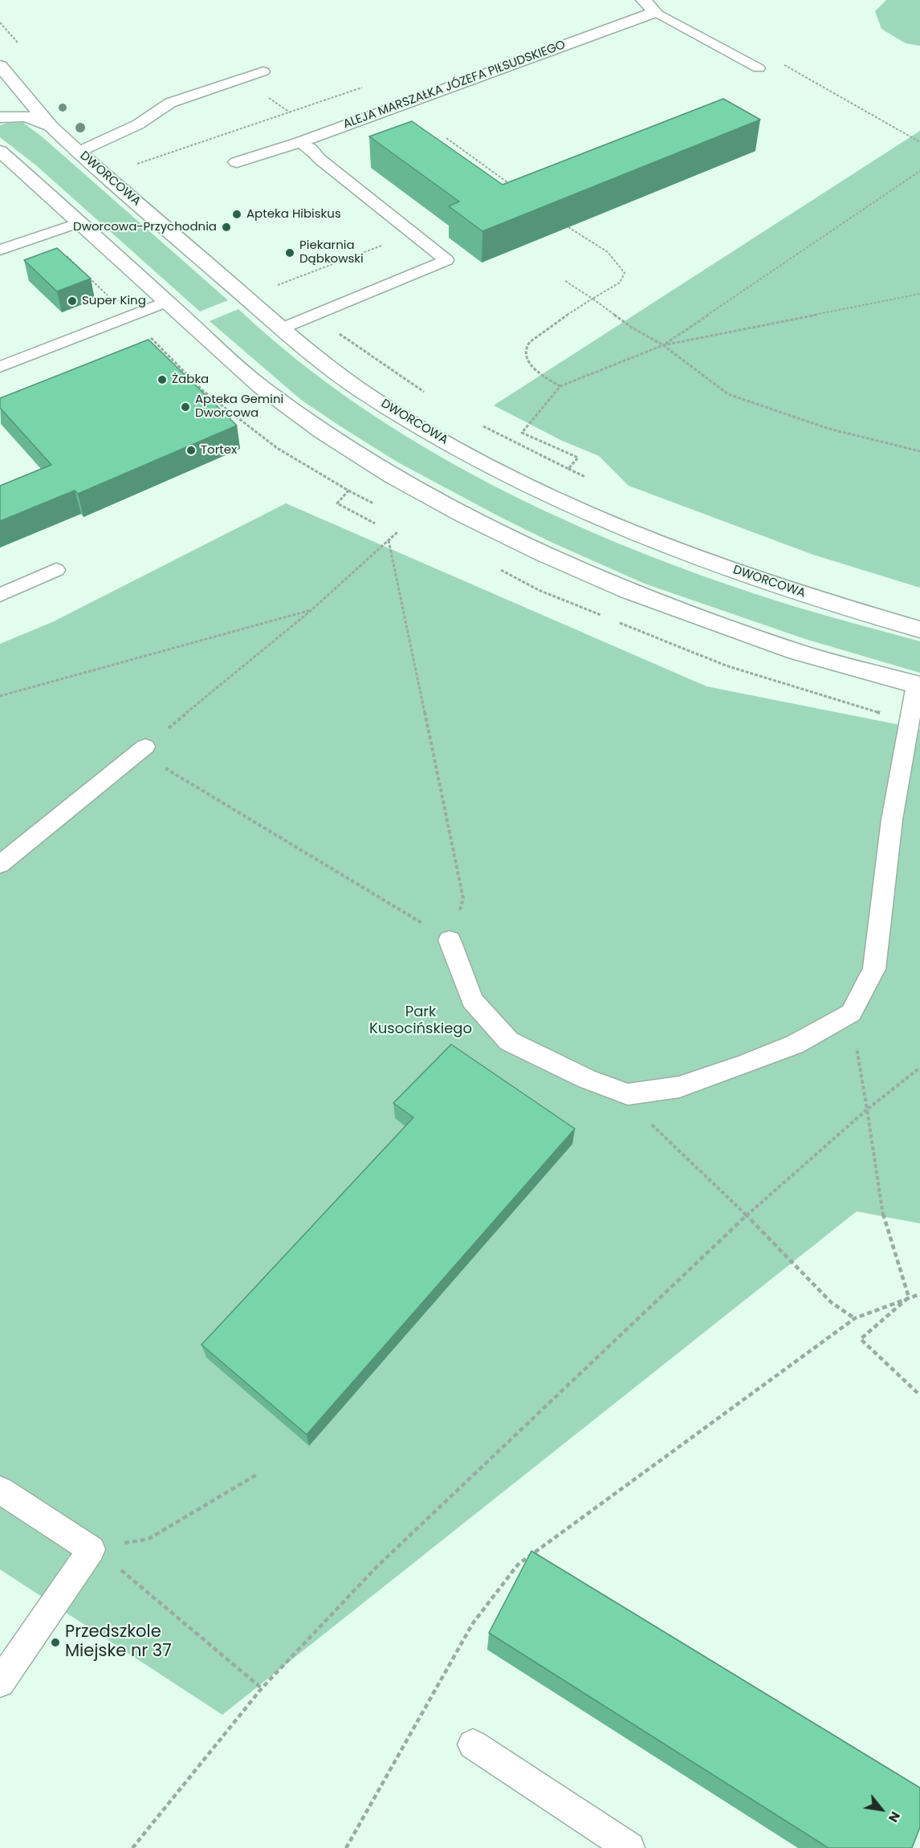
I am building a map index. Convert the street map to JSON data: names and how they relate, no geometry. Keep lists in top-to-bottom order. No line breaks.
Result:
{"streets":{"street":["ALEJA MARSZAŁKA JÓZEFA PIŁSUDSKIEGO","DWORCOWA"]},"parks":["Park Kusocińskiego"],"places":["Apteka Hibiskus","Dworcowa-Przychodnia","Piekarnia Dąbkowski","Super King","Żabka","Apteka Gemini Dworcowa","Tortex","Przedszkole Miejske nr 37"],"north":"bottom right"}
